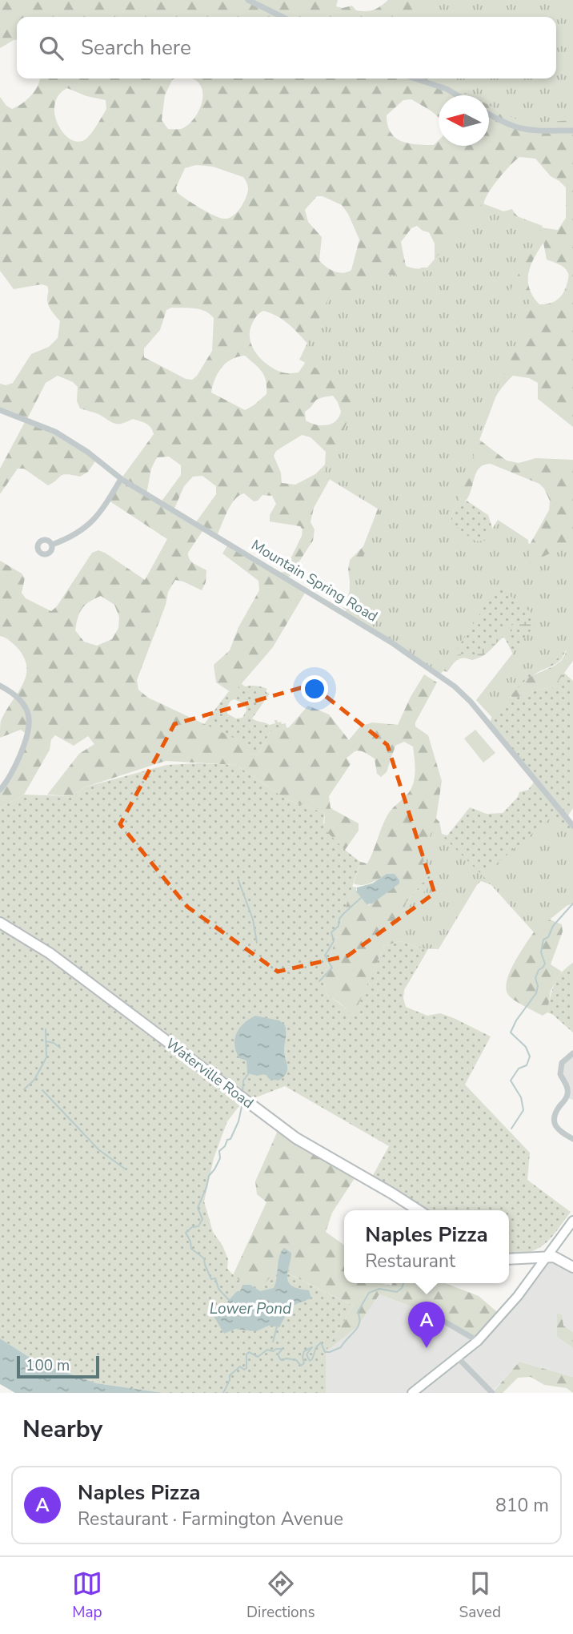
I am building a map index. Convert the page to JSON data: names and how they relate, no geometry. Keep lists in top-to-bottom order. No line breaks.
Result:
{"streets":{"highway":["Waterville Road"],"street":["Mountain Spring Road"]},"water":["Lower Pond"],"scale_bar":"100 m","north":"left","page":{"search":"Search here","popup":["Naples Pizza","Restaurant"],"pins":"A","scale":"100 m","heading":"Nearby","list":[{"mark":"A","name":"Naples Pizza","note":"Restaurant · Farmington Avenue","value":"810 m"}],"nav":["Map","Directions","Saved"]}}
